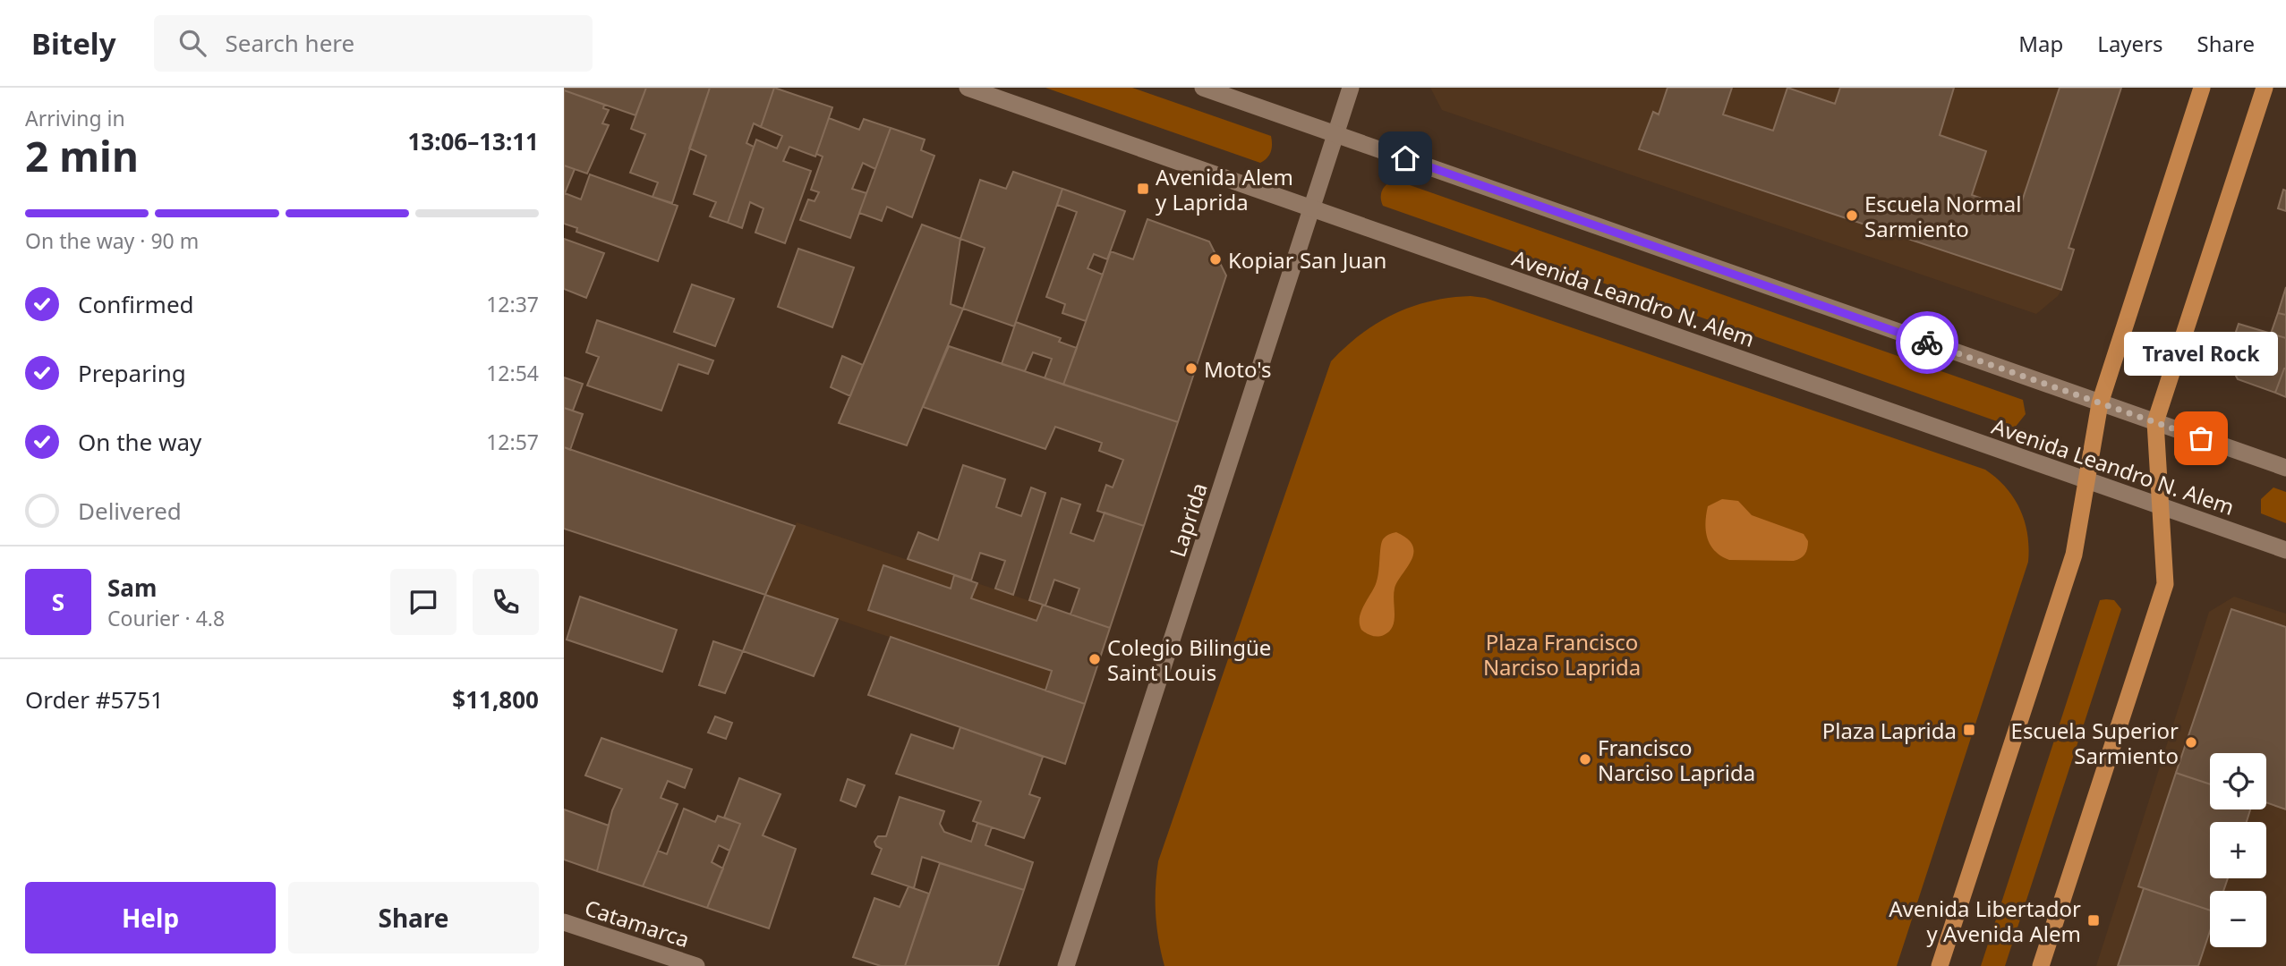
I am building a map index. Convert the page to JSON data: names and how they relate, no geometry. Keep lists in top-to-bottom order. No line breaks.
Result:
{"streets":{"street":["Avenida Leandro N. Alem","Laprida","Catamarca"]},"crossings":[["Avenida Leandro N. Alem","Laprida"]],"parks":["Plaza Francisco Narciso Laprida"],"places":{"transit":["Avenida Alem y Laprida","Plaza Laprida","Avenida Libertador y Avenida Alem"],"other":["Escuela Normal Sarmiento","Kopiar San Juan","Moto's","Travel Rock","Colegio Bilingüe Saint Louis","Escuela Superior Sarmiento","Francisco Narciso Laprida"]},"page":{"header":"Bitely","search":"Search here","nav":["Map","Layers","Share"],"heading":["2 min","Arriving in","13:06–13:11"],"panel":["Sam","Courier · 4.8","Order #5751","$11,800"],"bar":"On the way · 90 m","list":[["Confirmed","12:37"],["Preparing","12:54"],["On the way","12:57"],"Delivered"],"bubble":"Travel Rock","round":"S","map_buttons":["+","−"],"buttons":["Help","Share"]}}
